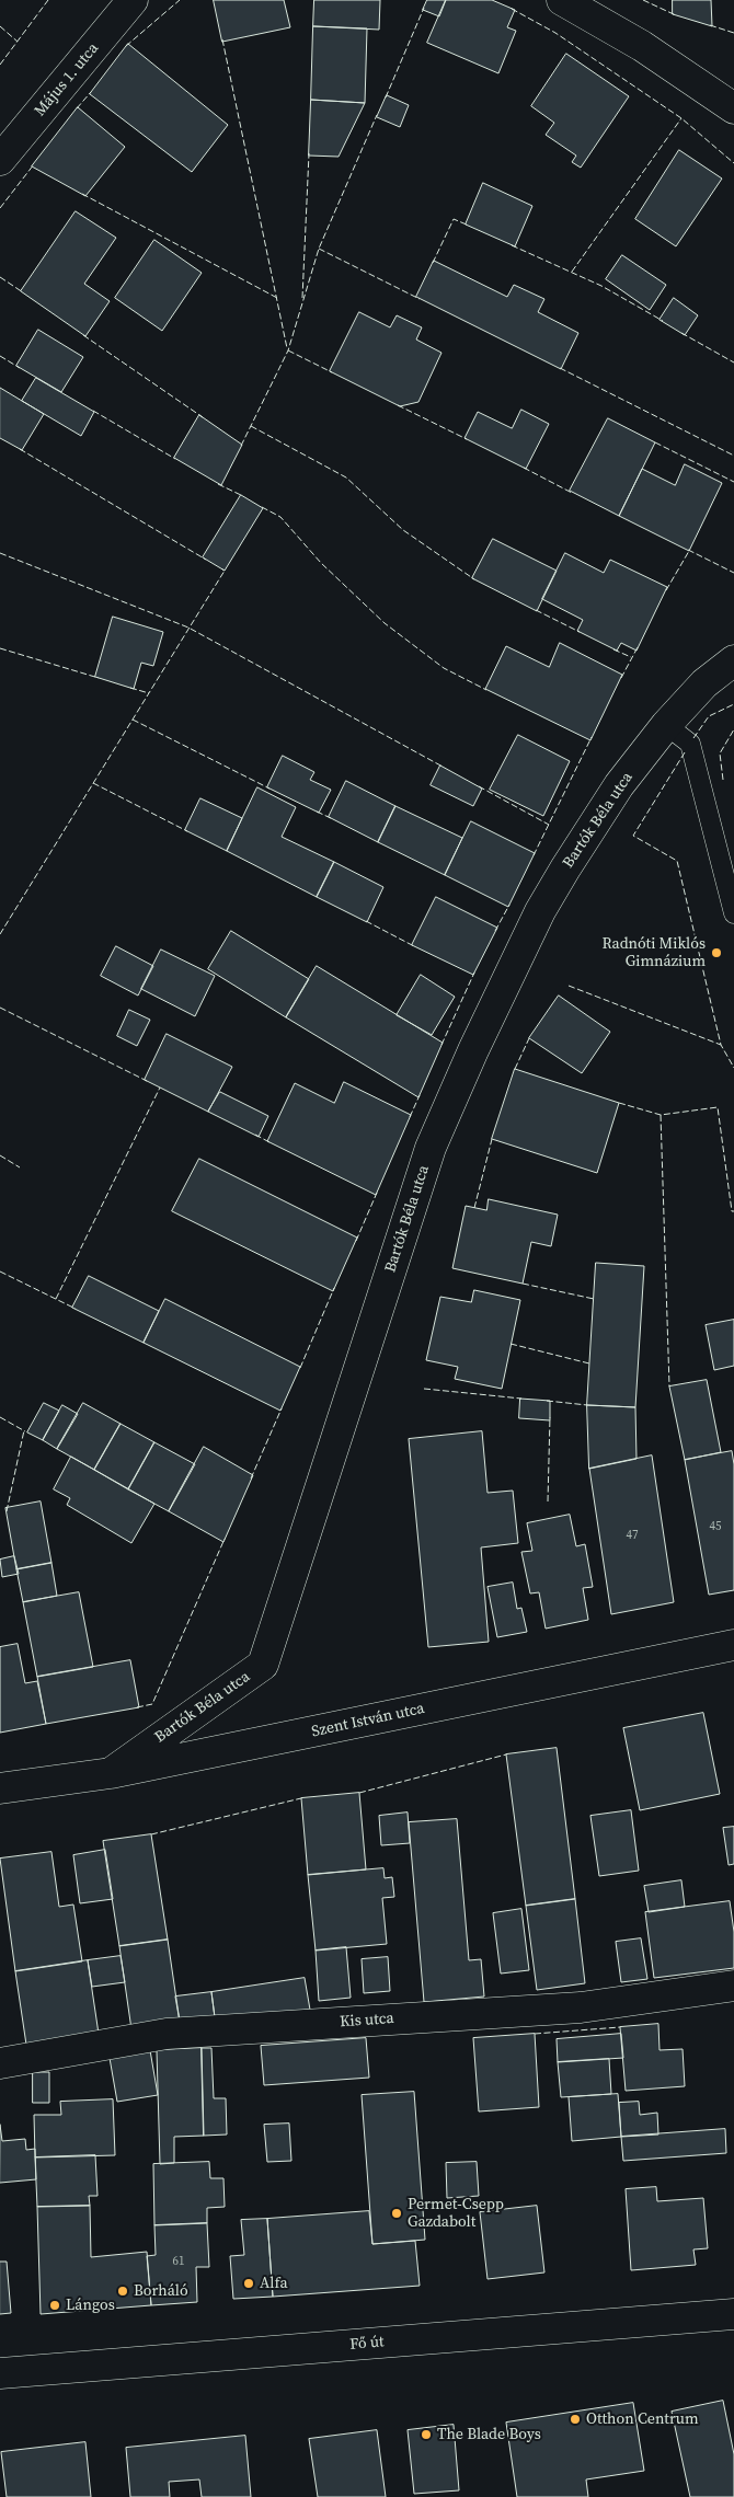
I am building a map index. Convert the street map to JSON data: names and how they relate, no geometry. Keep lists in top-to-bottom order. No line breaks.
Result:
{"streets":{"street":["Május 1. utca","Bartók Béla utca","Szent István utca","Kis utca","Fő út"]},"crossings":[["Bartók Béla utca","Szent István utca"]],"places":["Radnóti Miklós Gimnázium","Permet-Csepp Gazdabolt","Alfa","Borháló","Lángos","Otthon Centrum","The Blade Boys"],"house_numbers":["45","47","61"]}
